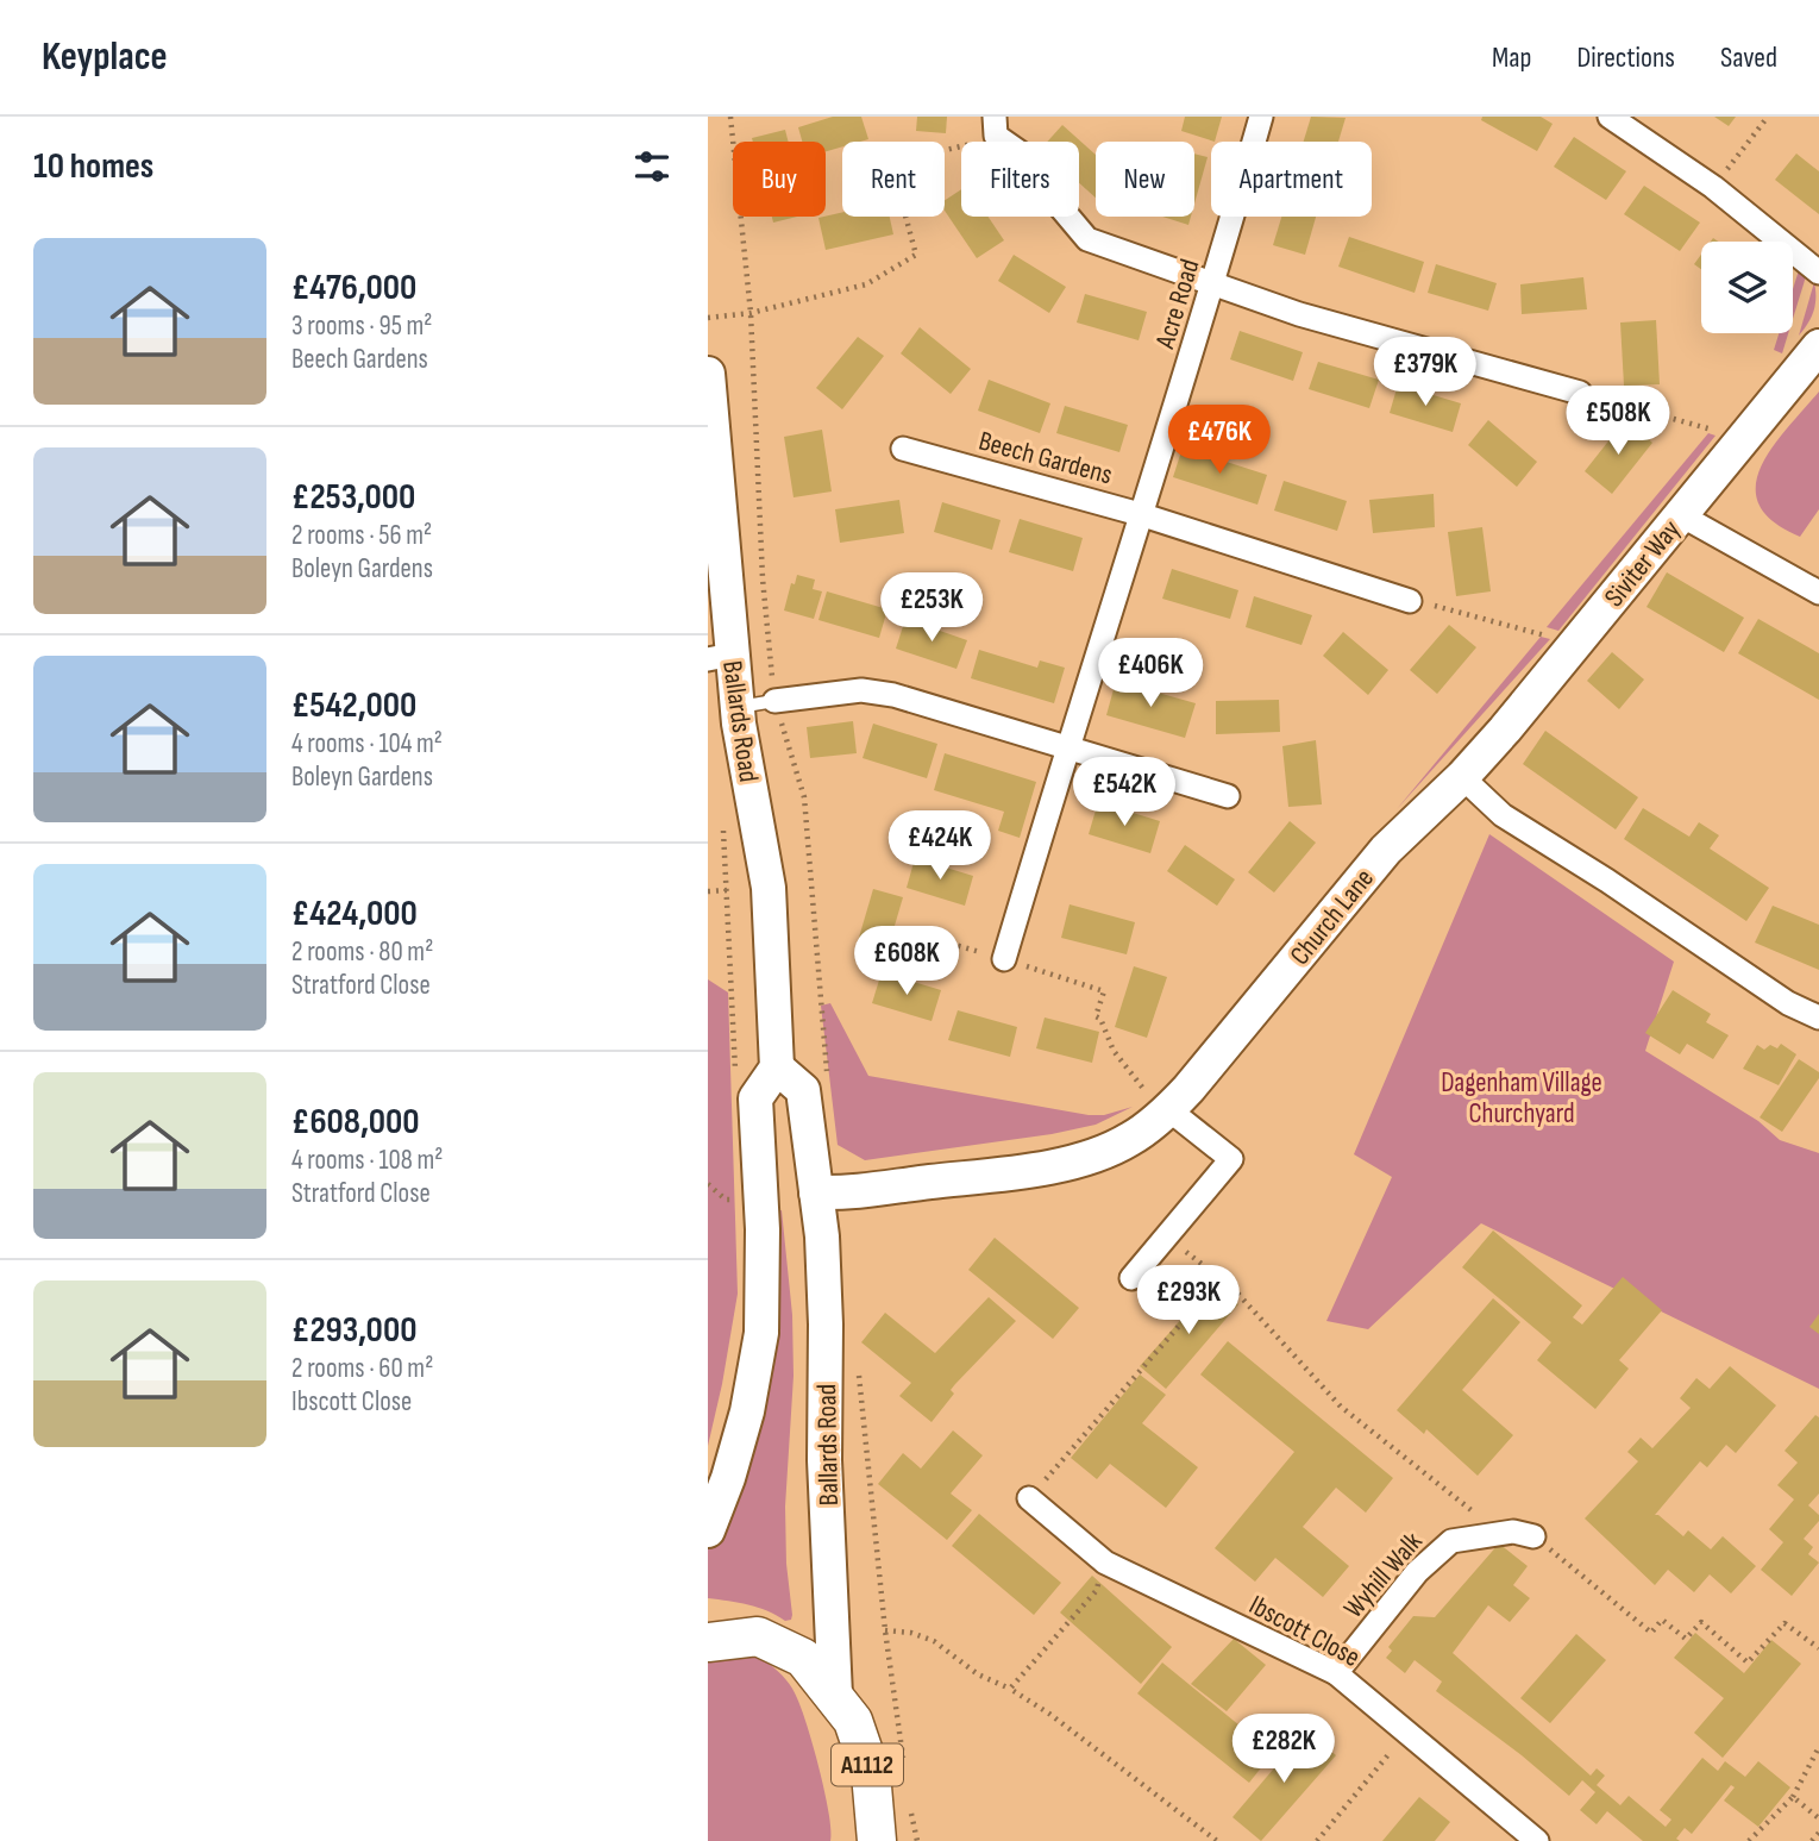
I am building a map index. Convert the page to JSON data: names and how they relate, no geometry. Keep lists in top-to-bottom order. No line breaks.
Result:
{"streets":{"main road":["Siviter Way","Ballards Road","Church Lane","A1112"],"street":["Acre Road","Beech Gardens","Wyhill Walk","Ibscott Close"]},"crossings":[["Acre Road","Beech Gardens"],["Siviter Way","Church Lane"],["Ballards Road","Church Lane"],["Ballards Road","A1112"],["Wyhill Walk","Ibscott Close"]],"parks":["Dagenham Village Churchyard"],"page":{"header":"Keyplace","nav":["Map","Directions","Saved"],"heading":"10 homes","chip":["Buy","Rent","Filters","New","Apartment"],"list":[{"name":"£476,000","note":"3 rooms · 95 m² · Beech Gardens"},{"name":"£253,000","note":"2 rooms · 56 m² · Boleyn Gardens"},{"name":"£542,000","note":"4 rooms · 104 m² · Boleyn Gardens"},{"name":"£424,000","note":"2 rooms · 80 m² · Stratford Close"},{"name":"£608,000","note":"4 rooms · 108 m² · Stratford Close"},{"name":"£293,000","note":"2 rooms · 60 m² · Ibscott Close"}],"price":["£379K","£508K","£476K","£253K","£406K","£542K","£424K","£608K","£293K","£282K"]}}
